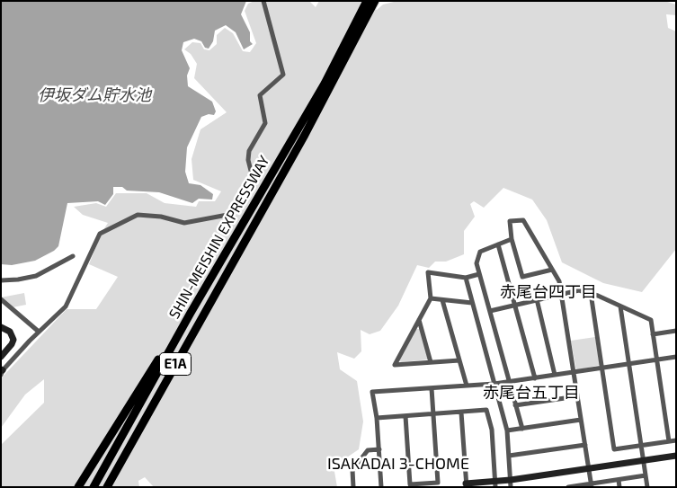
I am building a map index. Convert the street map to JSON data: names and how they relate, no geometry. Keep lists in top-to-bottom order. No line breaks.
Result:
{"streets":{"highway":["SHIN-MEISHIN EXPRESSWAY","E1A"]},"districts":["赤尾台四丁目","赤尾台五丁目","ISAKADAI 3-CHOME"],"water":["伊坂ダム貯水池"]}
